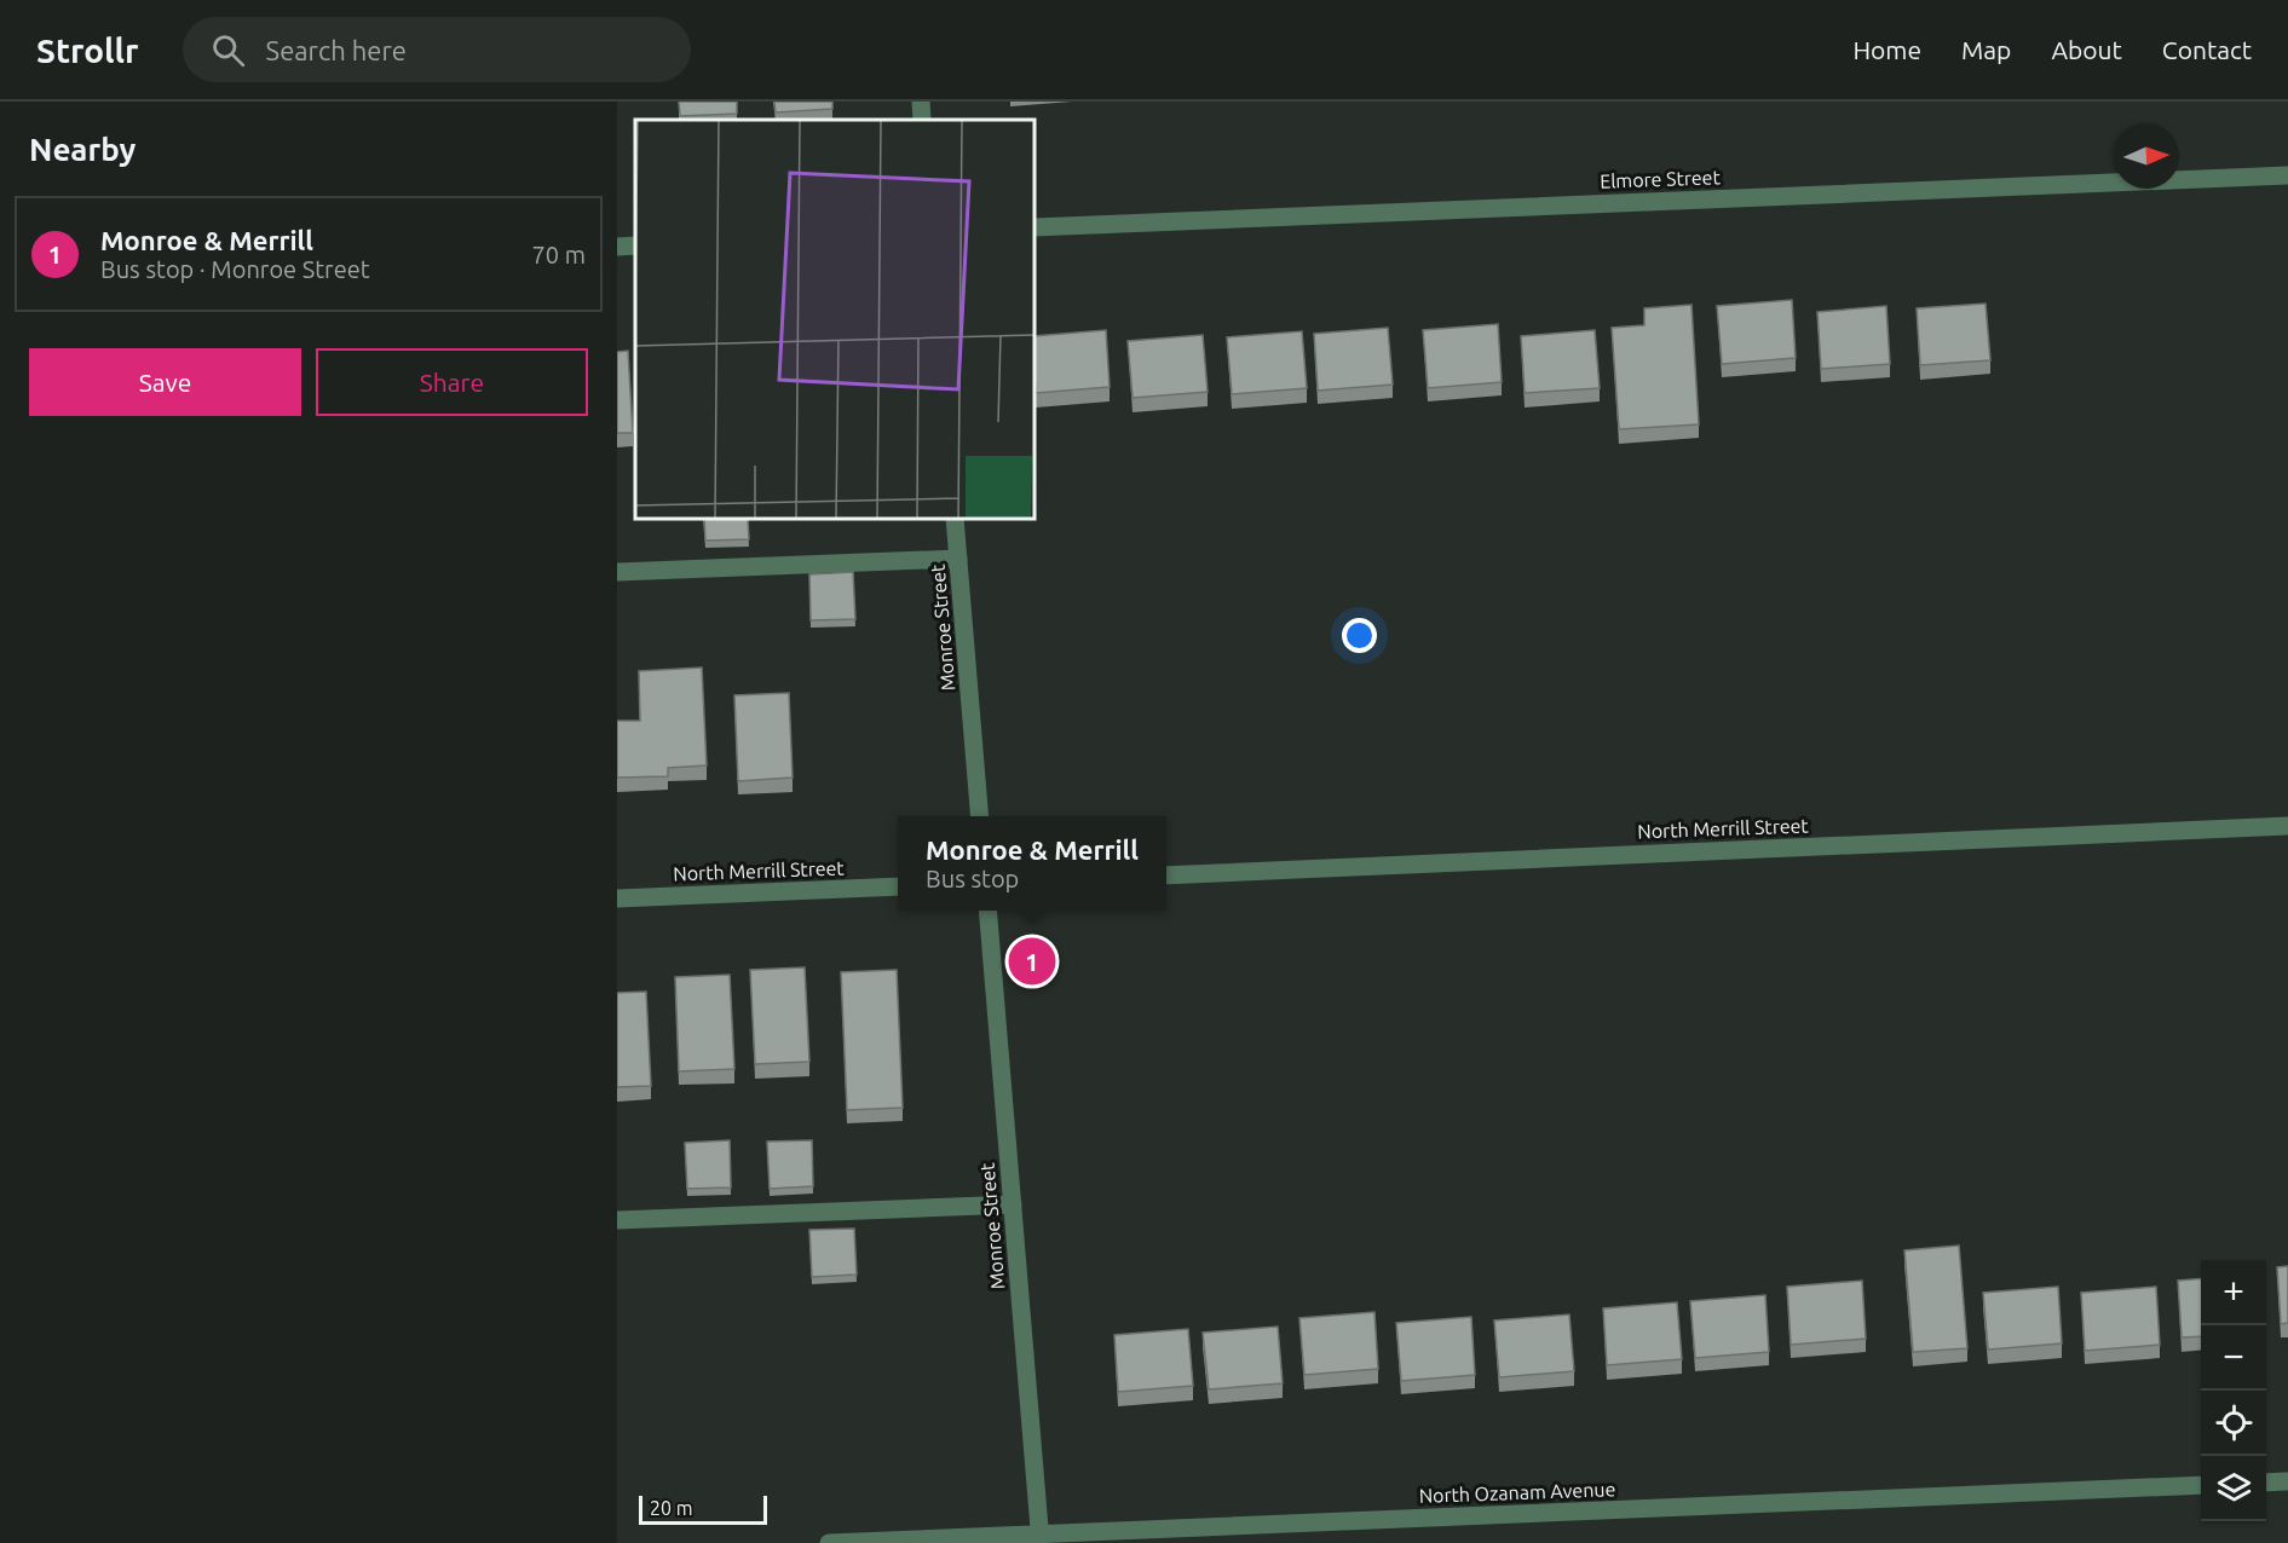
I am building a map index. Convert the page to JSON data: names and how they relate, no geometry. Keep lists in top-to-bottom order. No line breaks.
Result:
{"streets":{"street":["Elmore Street","Monroe Street","North Merrill Street","North Ozanam Avenue"]},"crossings":[["Monroe Street","North Ozanam Avenue"]],"scale_bar":"20 m","north":"right","page":{"header":"Strollr","search":"Search here","nav":["Home","Map","About","Contact"],"heading":"Nearby","list":[{"mark":"1","name":"Monroe & Merrill","note":"Bus stop · Monroe Street","value":"70 m"}],"buttons":["Save","Share"],"popup":["Monroe & Merrill","Bus stop"],"pins":"1","map_buttons":["+","−"],"scale":"20 m"}}
